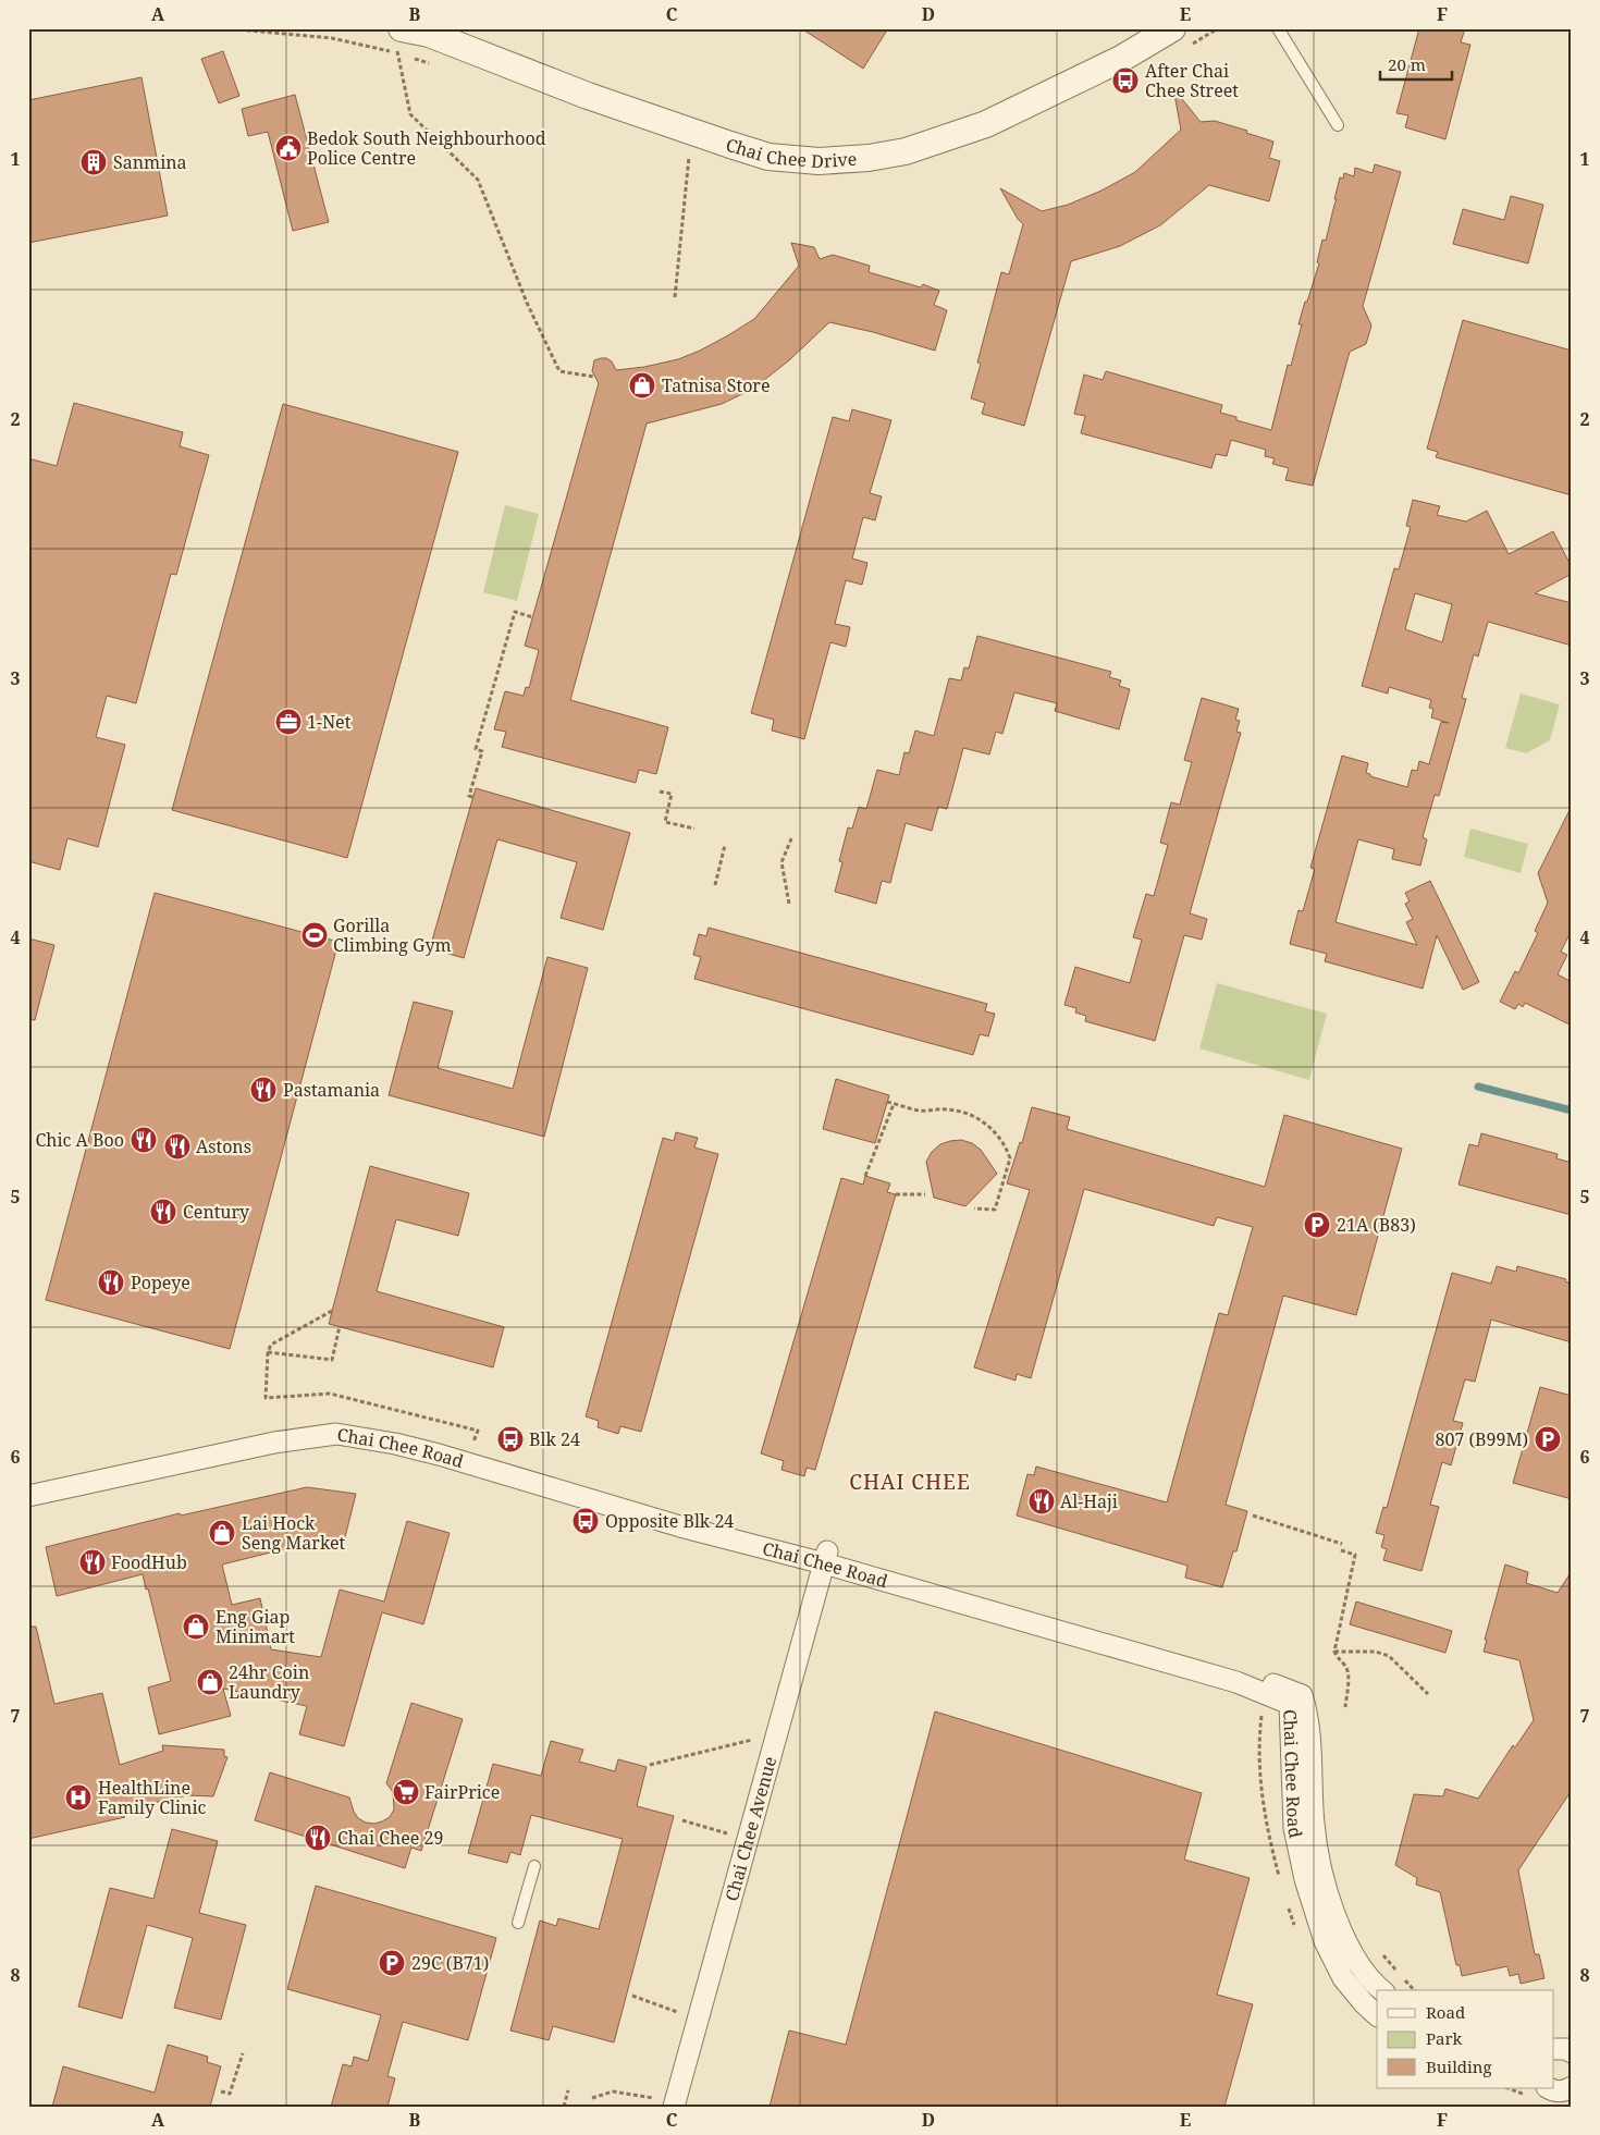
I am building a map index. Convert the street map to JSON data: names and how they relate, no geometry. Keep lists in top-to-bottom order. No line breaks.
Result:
{"streets":{"street":["Chai Chee Drive","Chai Chee Road","Chai Chee Avenue"]},"crossings":[["Chai Chee Road","Chai Chee Avenue"]],"districts":["CHAI CHEE"],"places":{"bus stop":["After Chai Chee Street","Blk 24","Opposite Blk 24"],"public building":["Bedok South Neighbourhood Police Centre"],"building":["Sanmina"],"shop":["Tatnisa Store","Lai Hock Seng Market","Eng Giap Minimart","24hr Coin Laundry"],"office":["1-Net"],"sports":["Gorilla Climbing Gym"],"restaurant":["Pastamania","Chic A Boo","Astons","Century","Popeye","Al-Haji","FoodHub","Chai Chee 29"],"parking":["21A (B83)","807 (B99M)","29C (B71)"],"supermarket":["FairPrice"],"hospital":["HealthLine Family Clinic"]},"legend":["Road","Park","Building"],"scale_bar":"20 m","grid":{"columns":["A","B","C","D","E","F"],"rows":["1","2","3","4","5","6","7","8"]}}
